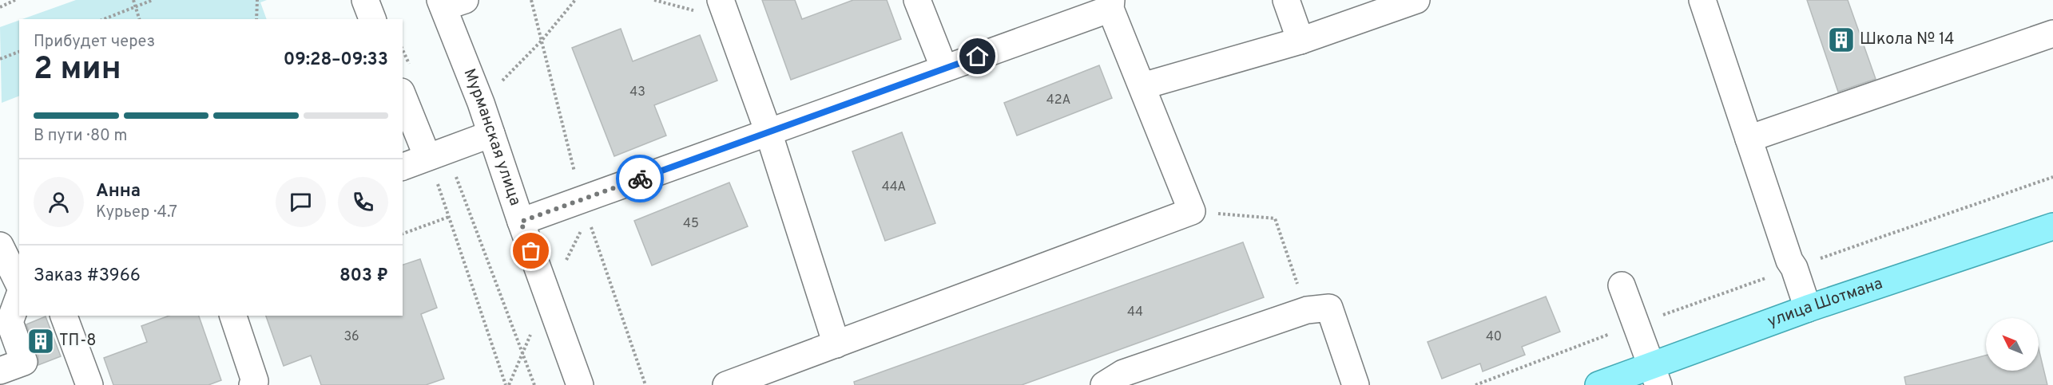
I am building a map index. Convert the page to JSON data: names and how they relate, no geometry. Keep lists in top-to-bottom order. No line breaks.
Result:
{"streets":{"main road":["улица Шотмана"],"street":["Мурманская улица"]},"places":{"building":["Школа № 14","ТП-8"]},"house_numbers":["43","42А","44А","45","44","36","40"],"north":"top left","page":{"heading":["2 мин","Прибудет через","09:28–09:33"],"panel":["Анна","Курьер · 4.7","Заказ #3966","803 ₽"],"bar":"В пути · 80 m"}}
